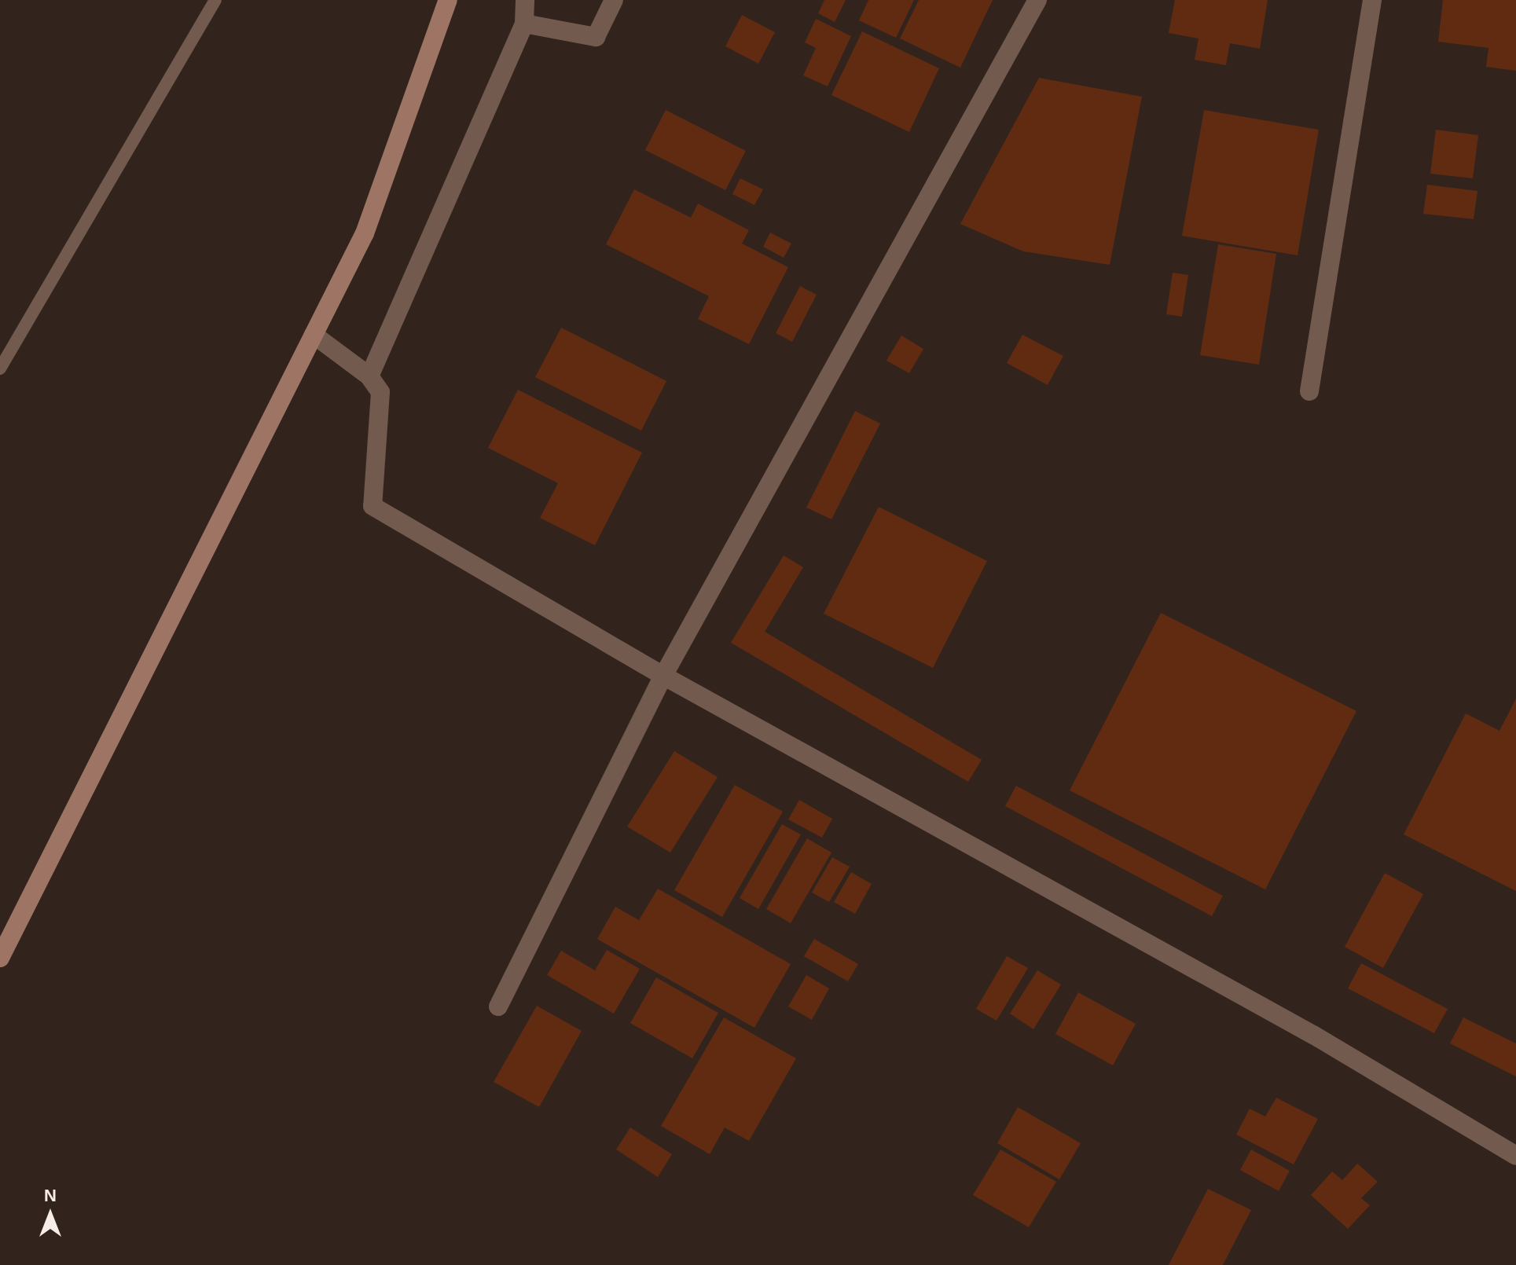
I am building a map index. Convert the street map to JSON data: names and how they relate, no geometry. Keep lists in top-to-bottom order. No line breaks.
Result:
{"north":"top"}
